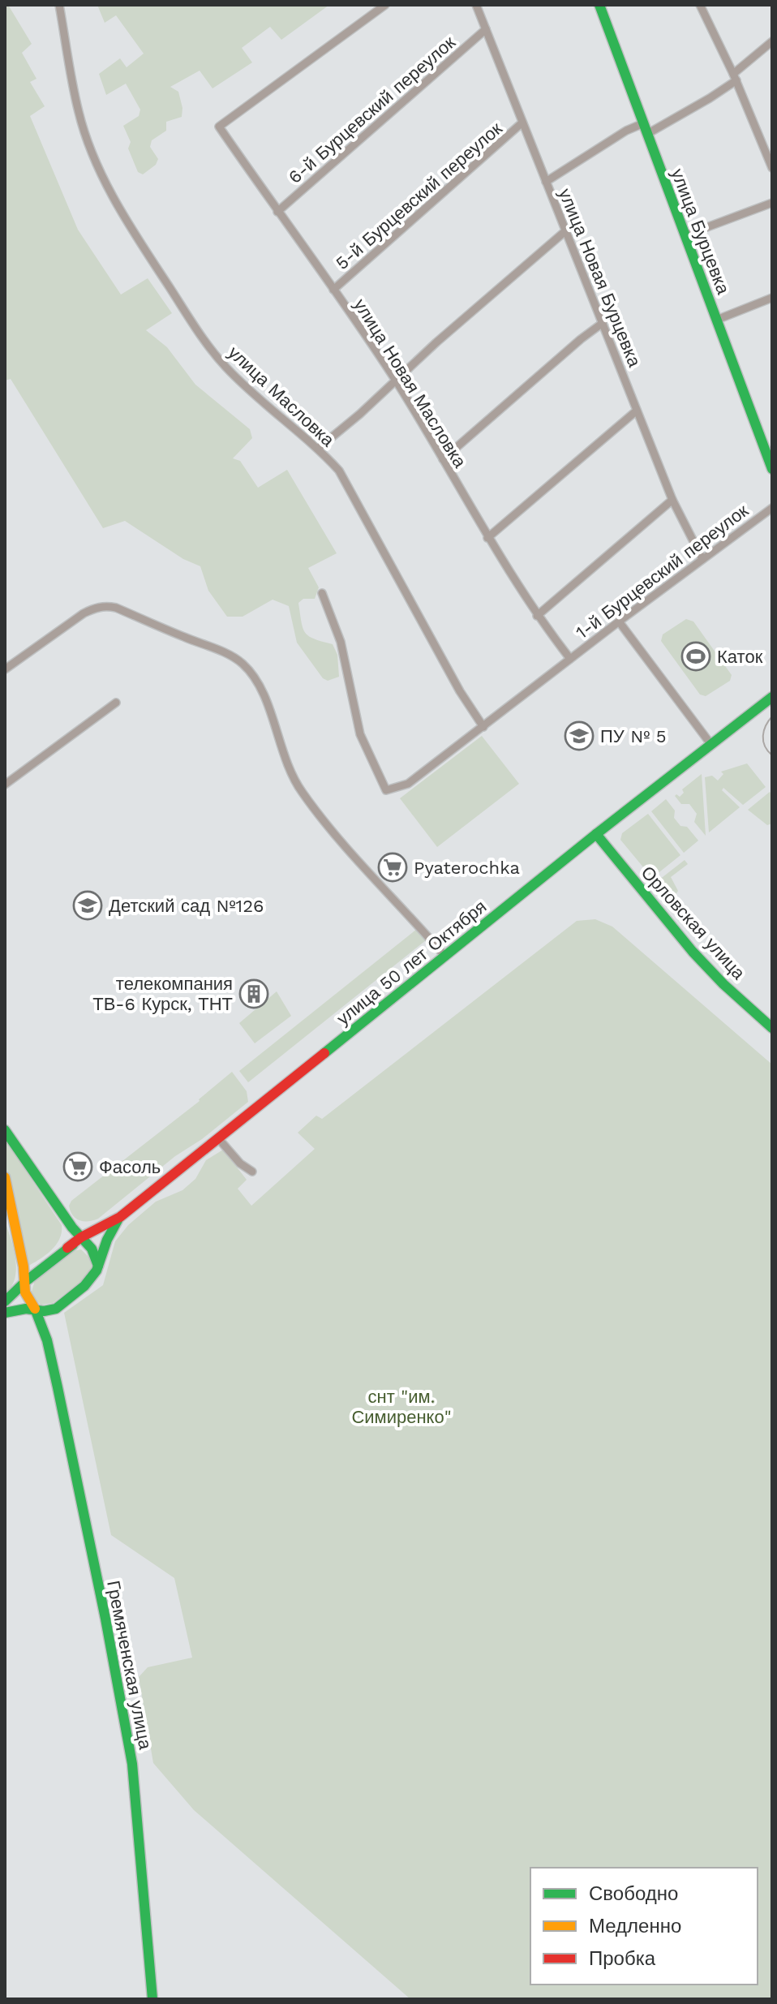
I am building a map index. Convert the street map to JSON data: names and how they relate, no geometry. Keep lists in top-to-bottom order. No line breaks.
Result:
{"streets":{"main road":["улица Бурцевка","Орловская улица","улица 50 лет Октября","Гремяченская улица"],"street":["6-й Бурцевский переулок","5-й Бурцевский переулок","улица Новая Бурцевка","улица Новая Масловка","улица Масловка","1-й Бурцевский переулок"]},"crossings":[["6-й Бурцевский переулок","улица Новая Бурцевка"],["6-й Бурцевский переулок","улица Новая Масловка"],["5-й Бурцевский переулок","улица Новая Бурцевка"],["5-й Бурцевский переулок","улица Новая Масловка"],["улица Новая Бурцевка","1-й Бурцевский переулок"],["улица Новая Масловка","1-й Бурцевский переулок"],["улица Масловка","1-й Бурцевский переулок"],["Орловская улица","улица 50 лет Октября"],["улица 50 лет Октября","Гремяченская улица"]],"parks":["снт \"им. Симиренко\""],"places":{"sports":["Каток"],"school or university":["ПУ № 5","Детский сад №126"],"supermarket":["Pyaterochka","Фасоль"],"building":["телекомпания ТВ-6 Курск, ТНТ"]},"legend":["Свободно","Медленно","Пробка"]}
